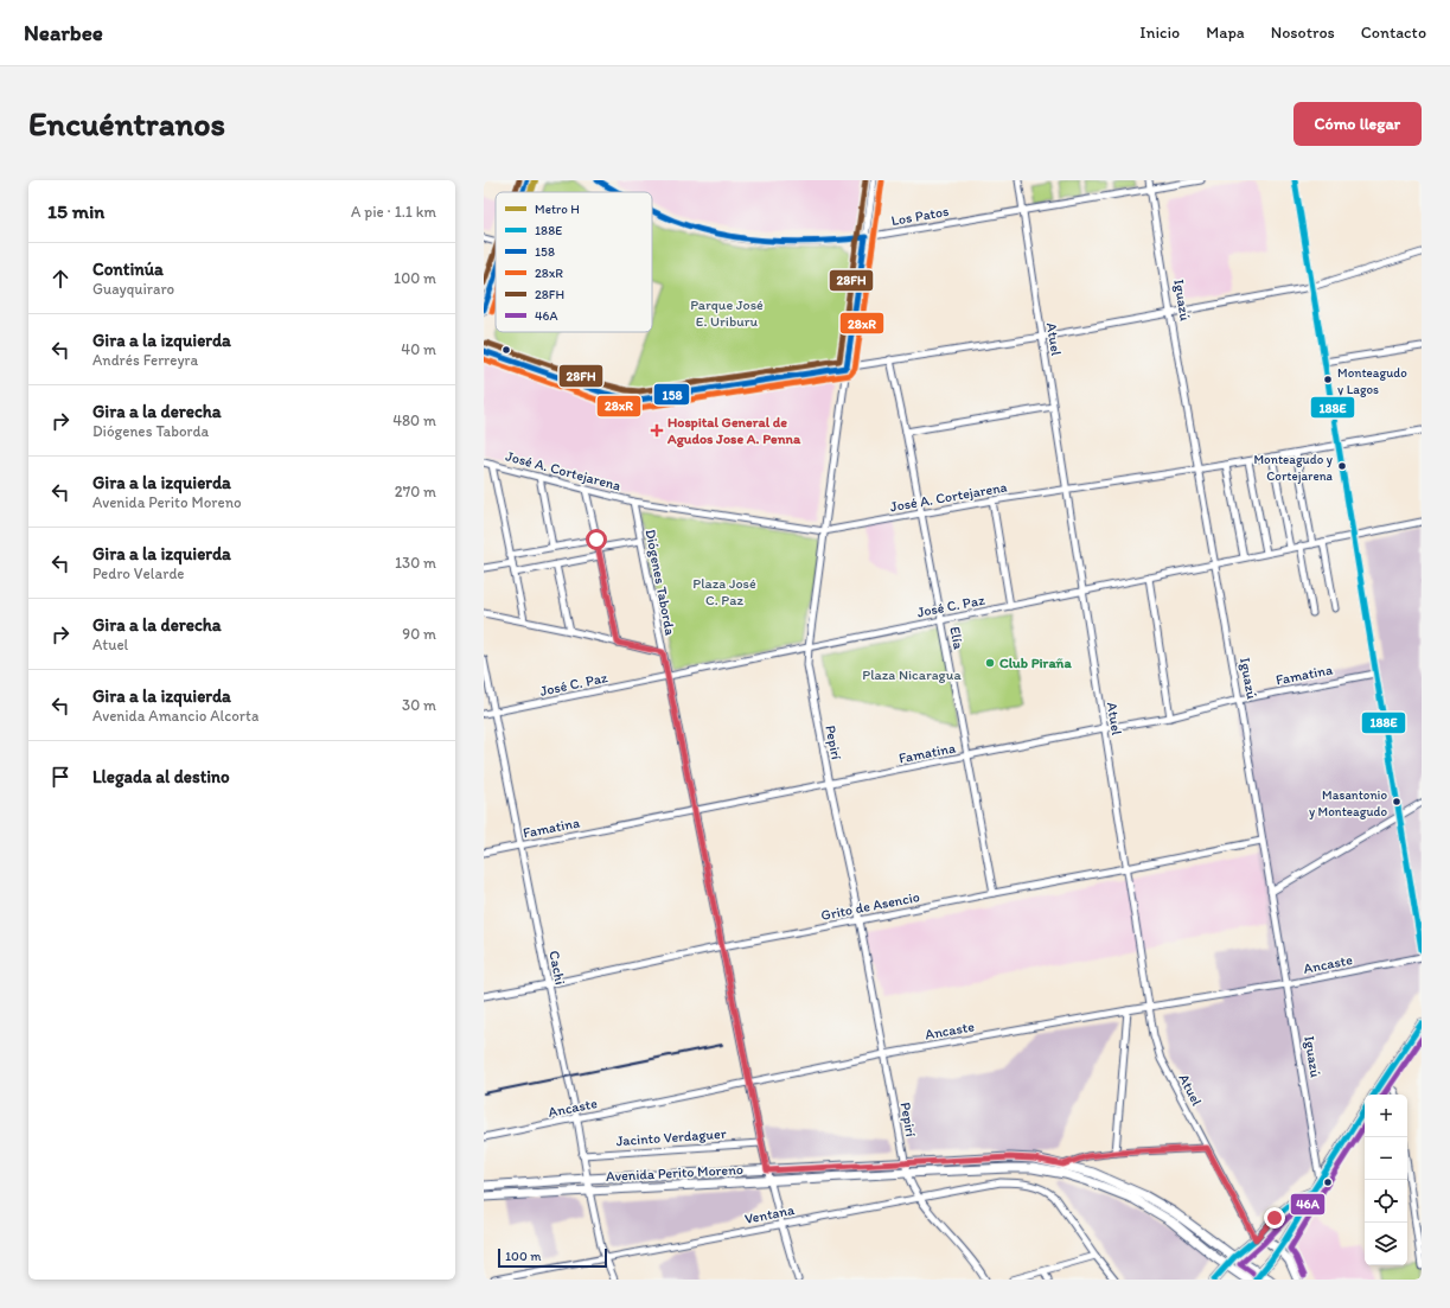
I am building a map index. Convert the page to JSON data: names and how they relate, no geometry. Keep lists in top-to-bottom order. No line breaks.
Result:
{"streets":{"main road":["Avenida Perito Moreno"],"street":["Los Patos","Iguazú","Atuel","José A. Cortejarena","Diógenes Taborda","José C. Paz","Elía","Famatina","Pepirí","Grito de Asencio","Ancaste","Cachi","Jacinto Verdaguer","Ventana"]},"crossings":[["Los Patos","Iguazú"],["Los Patos","Atuel"],["Los Patos","Pepirí"],["Iguazú","José A. Cortejarena"],["Iguazú","José C. Paz"],["Iguazú","Famatina"],["Iguazú","Grito de Asencio"],["Iguazú","Ancaste"],["Atuel","José A. Cortejarena"],["Atuel","José C. Paz"],["Atuel","Famatina"],["Atuel","Grito de Asencio"],["Atuel","Ancaste"],["José A. Cortejarena","Diógenes Taborda"],["José A. Cortejarena","Elía"],["José A. Cortejarena","Pepirí"],["Diógenes Taborda","José C. Paz"],["Diógenes Taborda","Famatina"],["Diógenes Taborda","Grito de Asencio"],["Diógenes Taborda","Ancaste"],["Diógenes Taborda","Jacinto Verdaguer"],["Diógenes Taborda","Avenida Perito Moreno"],["Diógenes Taborda","Ventana"],["José C. Paz","Elía"],["José C. Paz","Pepirí"],["José C. Paz","Cachi"],["Elía","Famatina"],["Elía","Grito de Asencio"],["Famatina","Pepirí"],["Famatina","Cachi"],["Pepirí","Grito de Asencio"],["Pepirí","Ancaste"],["Pepirí","Avenida Perito Moreno"],["Pepirí","Ventana"],["Grito de Asencio","Cachi"],["Ancaste","Cachi"],["Cachi","Jacinto Verdaguer"],["Cachi","Avenida Perito Moreno"],["Cachi","Ventana"]],"parks":["Parque José E. Uriburu","Plaza José C. Paz","Plaza Nicaragua"],"places":{"other":["Monteagudo y Lagos","Monteagudo y Cortejarena","Club Piraña","Masantonio y Monteagudo"],"health":["Hospital General de Agudos Jose A. Penna"]},"lines":["metro line H","transit line 188E","transit line 158","transit line 28FH","transit line 28xR","transit line 46A"],"legend":["Metro H","188E","158","28xR","28FH","46A"],"scale_bar":"100 m","page":{"header":"Nearbee","nav":["Inicio","Mapa","Nosotros","Contacto"],"buttons":"Cómo llegar","title":"Encuéntranos","heading":["15 min","A pie · 1.1 km"],"list":[["Continúa","Guayquiraro","100 m"],["Gira a la izquierda","Andrés Ferreyra","40 m"],["Gira a la derecha","Diógenes Taborda","480 m"],["Gira a la izquierda","Avenida Perito Moreno","270 m"],["Gira a la izquierda","Pedro Velarde","130 m"],["Gira a la derecha","Atuel","90 m"],["Gira a la izquierda","Avenida Amancio Alcorta","30 m"],"Llegada al destino"],"map_buttons":["+","−"],"scale":"100 m"}}
